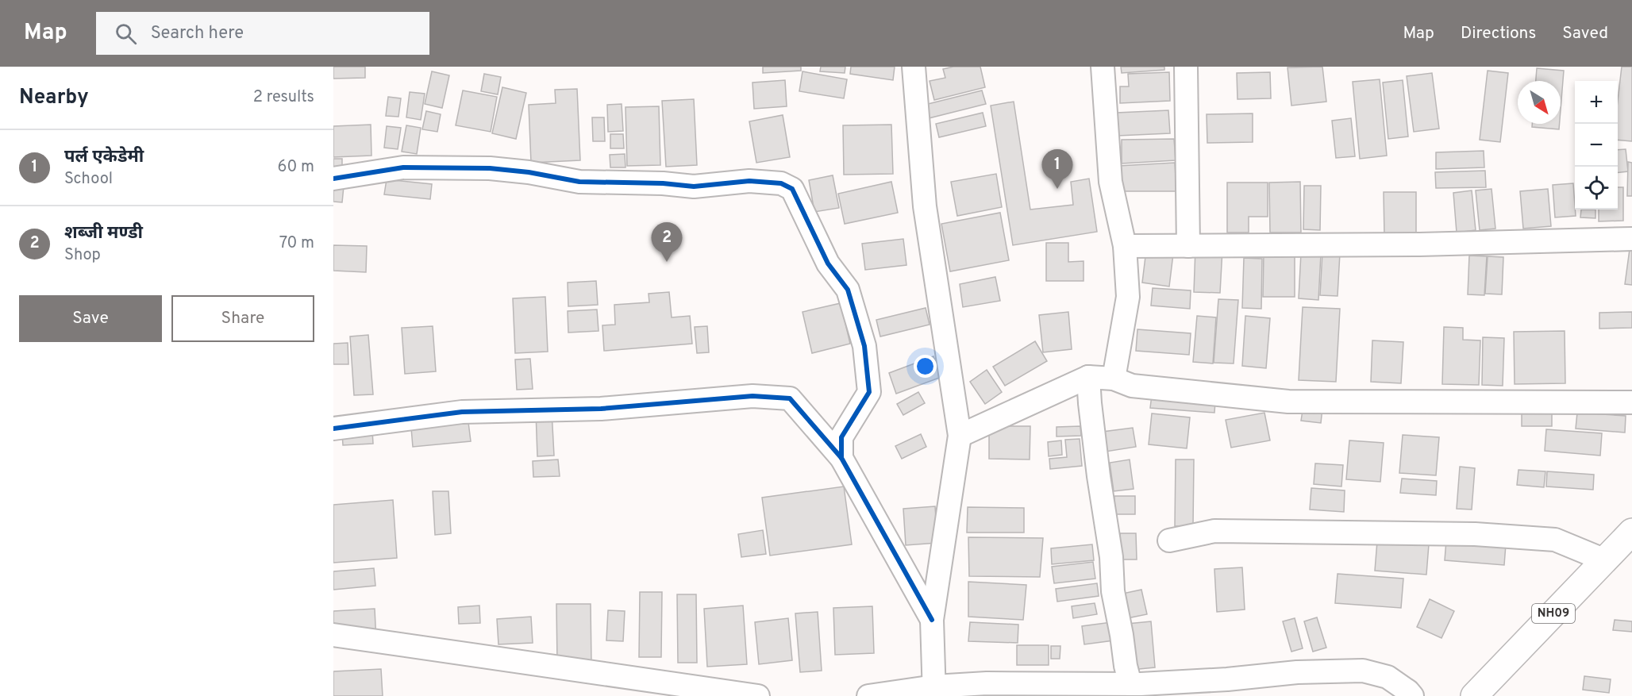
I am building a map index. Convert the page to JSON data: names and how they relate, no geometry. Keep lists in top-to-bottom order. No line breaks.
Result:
{"streets":{"main road":["NH09"]},"north":"bottom right","page":{"header":"Map","search":"Search here","nav":["Map","Directions","Saved"],"heading":["Nearby","2 results"],"map_buttons":["+","−"],"list":[{"mark":"1","name":"पर्ल एकेडेमी","note":"School","value":"60 m"},{"mark":"2","name":"शब्जी मण्डी","note":"Shop","value":"70 m"}],"pins":["1","2"],"buttons":["Save","Share"]}}
